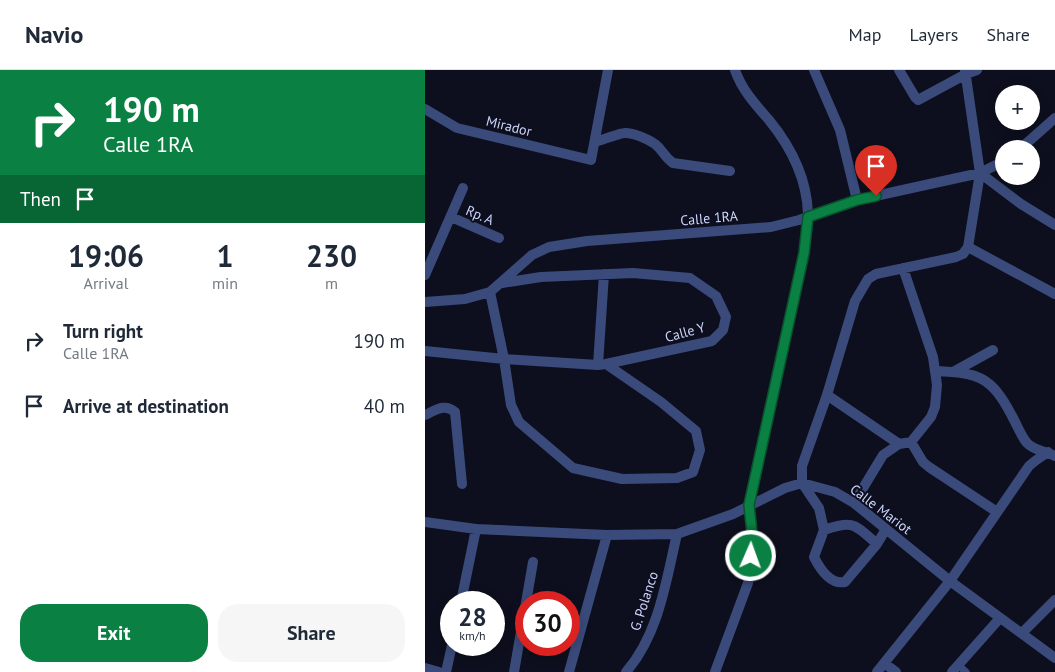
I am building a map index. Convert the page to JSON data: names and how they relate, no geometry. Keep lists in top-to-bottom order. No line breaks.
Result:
{"streets":{"street":["Mirador","Rp. A","Calle 1RA","Calle Y","Calle Mariot","G. Polanco"]},"crossings":[["Calle 1RA","Calle Y"]],"page":{"header":"Navio","nav":["Map","Layers","Share"],"turn":["190 m","Calle 1RA"],"map_buttons":["+","−"],"then":"Then","eta":["19:06","Arrival","1","min","230","m"],"list":[{"name":"Turn right","note":"Calle 1RA","value":"190 m"},{"name":"Arrive at destination","value":"40 m"}],"speed":"28 km/h","limit":"30","buttons":["Exit","Share"]}}
